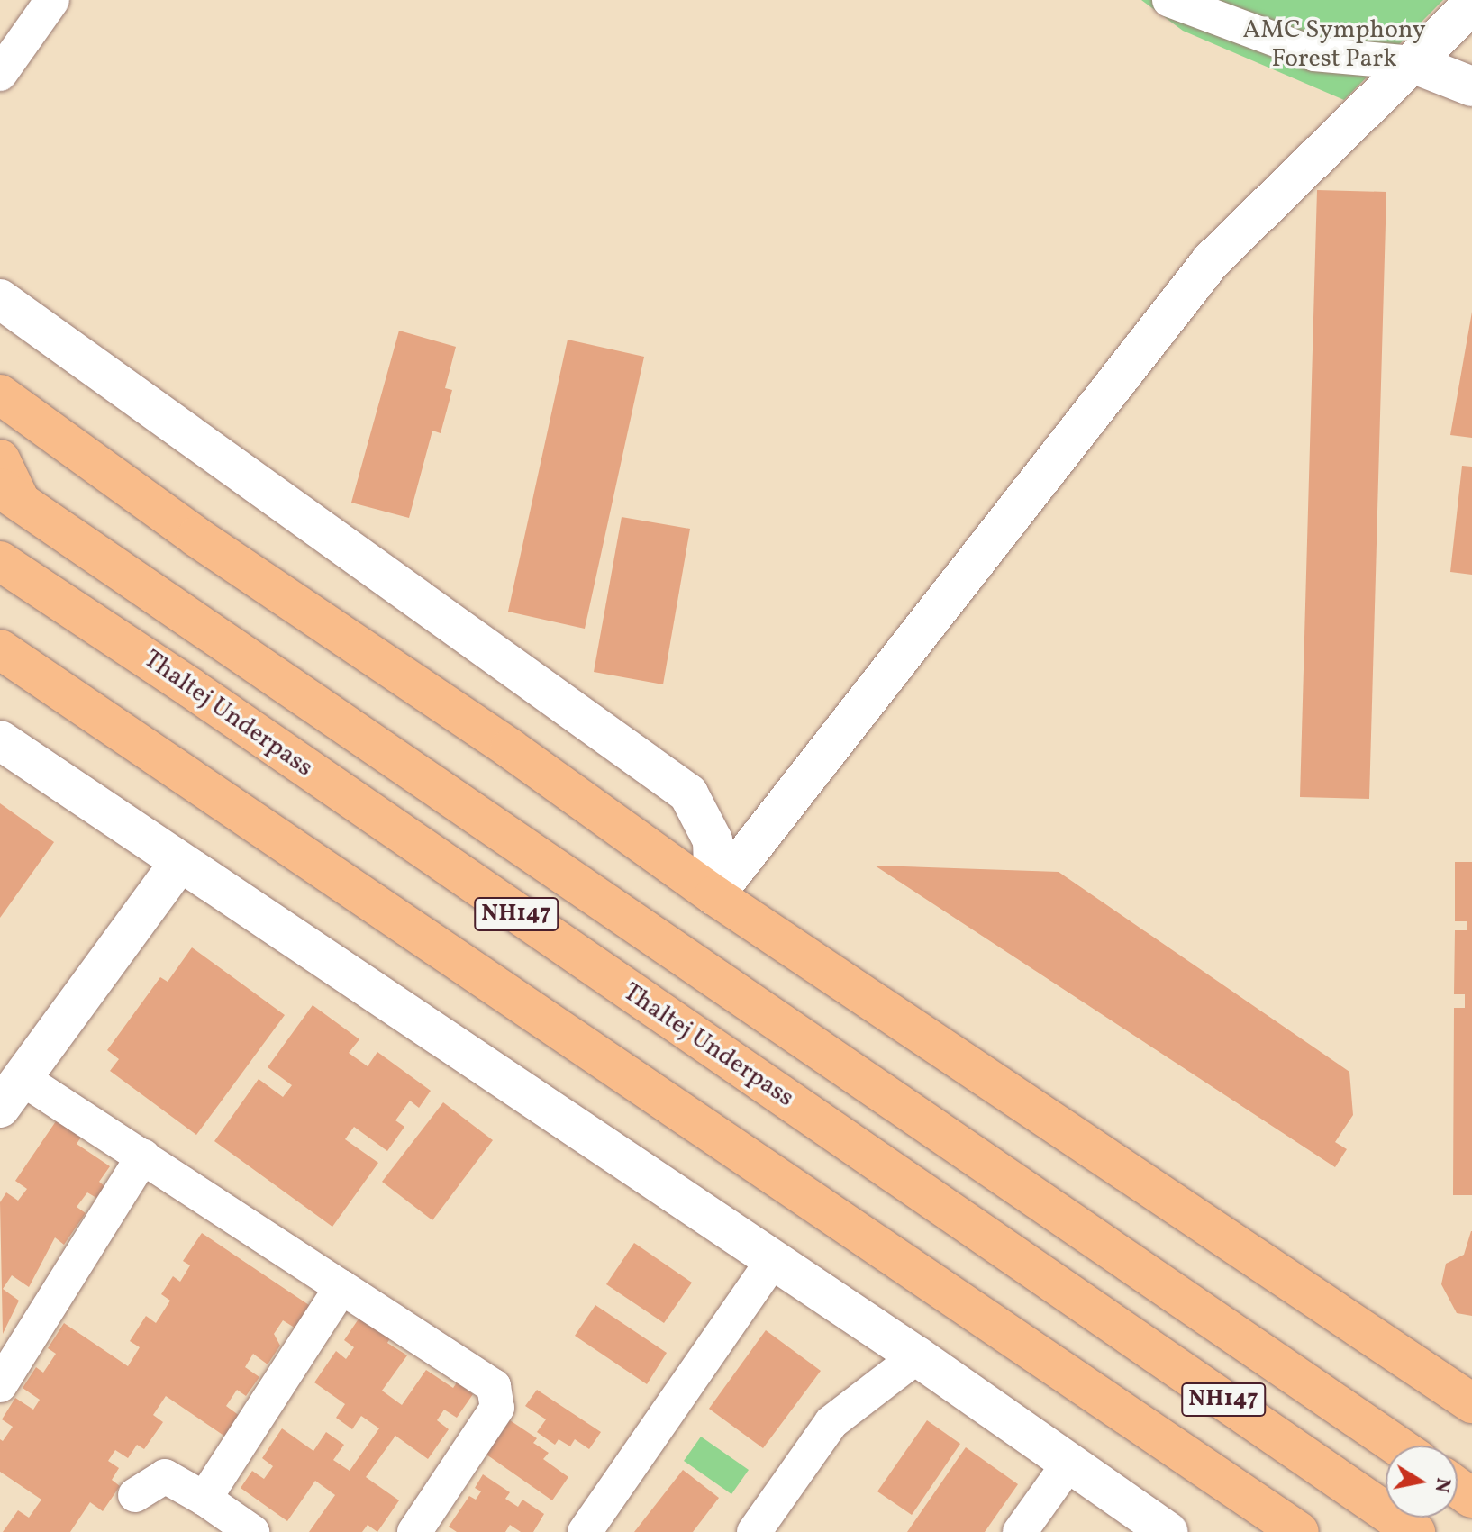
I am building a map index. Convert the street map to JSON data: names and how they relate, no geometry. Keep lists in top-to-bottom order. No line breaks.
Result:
{"streets":{"main road":["Thaltej Underpass","NH147"]},"parks":["AMC Symphony Forest Park"],"north":"right"}
